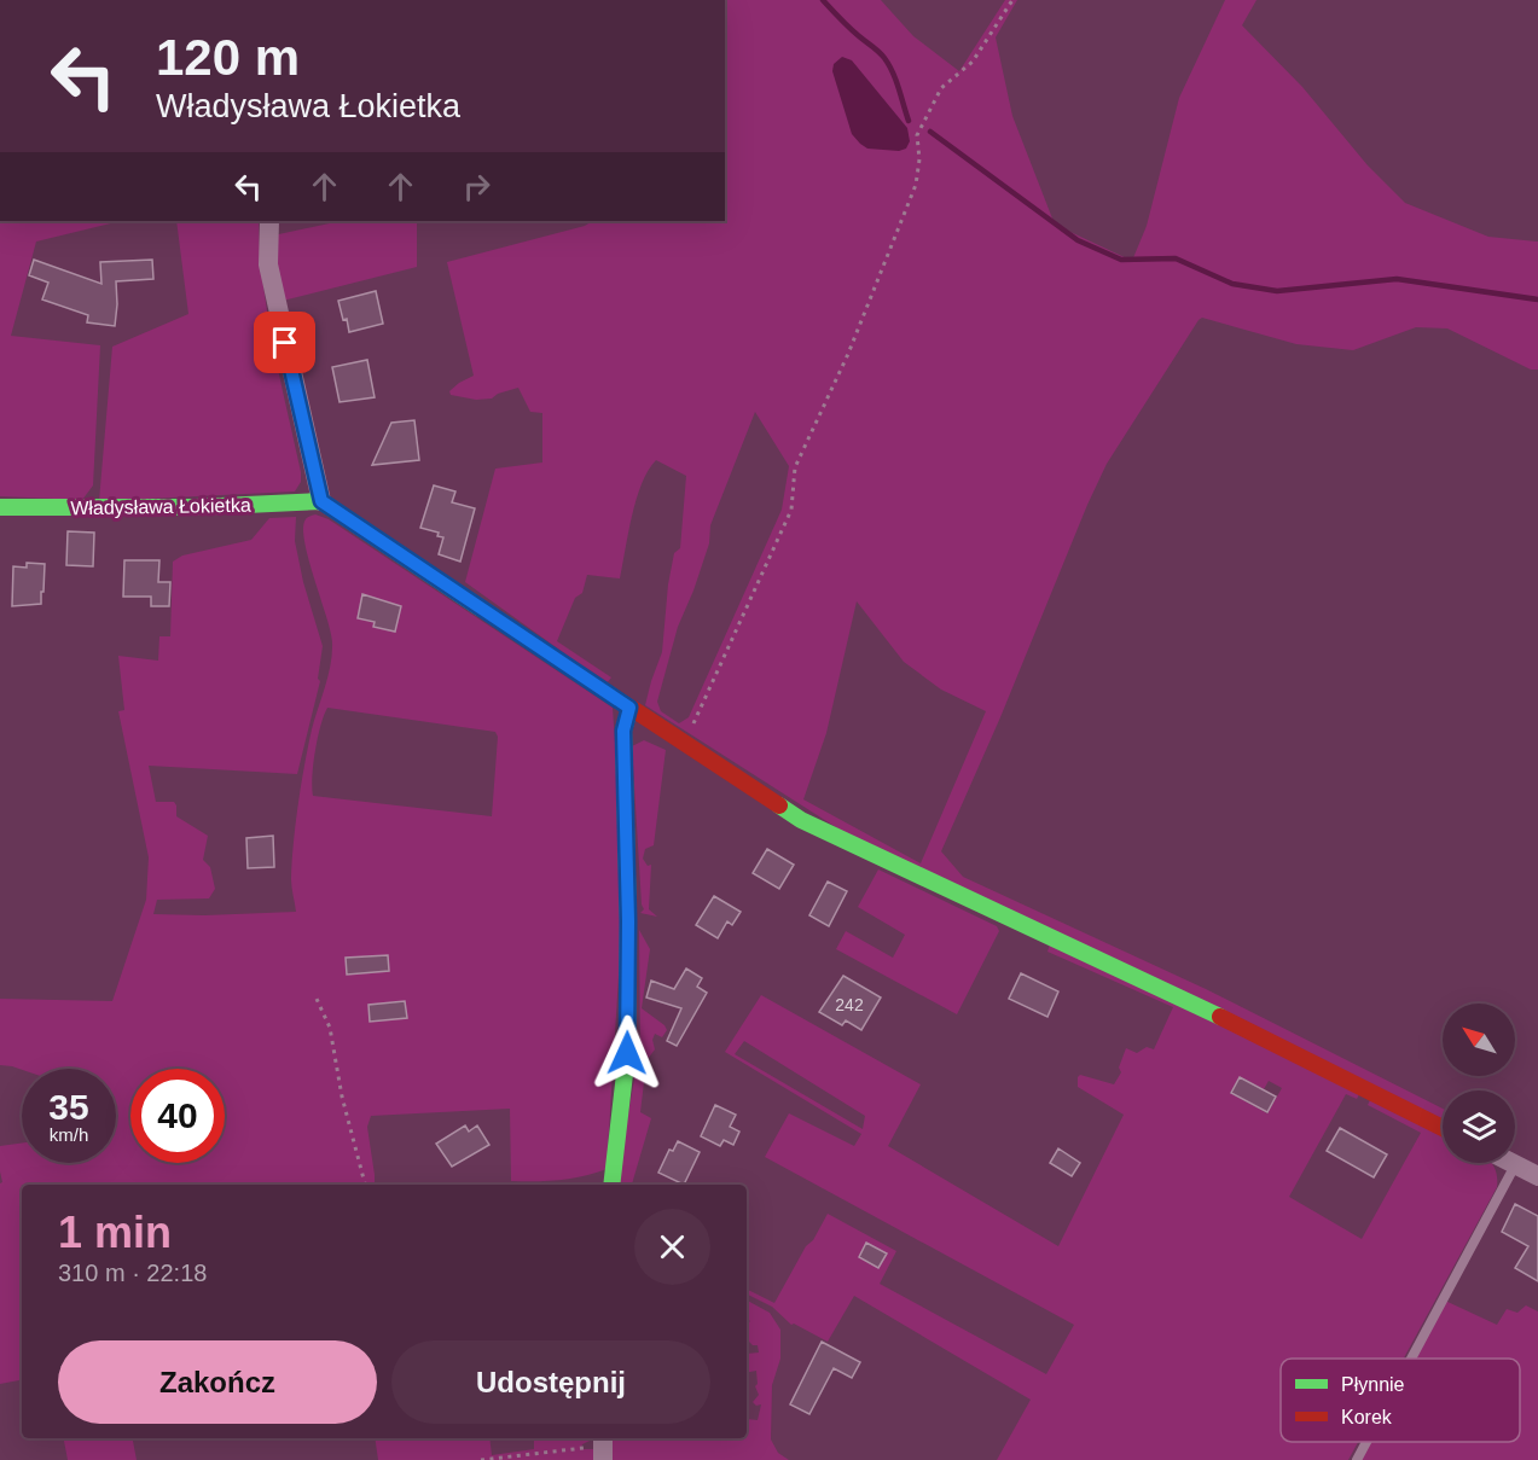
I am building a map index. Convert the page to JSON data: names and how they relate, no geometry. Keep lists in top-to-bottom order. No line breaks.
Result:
{"streets":{"street":["Władysława Łokietka"]},"house_numbers":["242"],"legend":["Płynnie","Korek"],"north":"top left","page":{"turn":["120 m","Władysława Łokietka"],"speed":"35 km/h","limit":"40","heading":["1 min","310 m · 22:18"],"buttons":["Zakończ","Udostępnij"]}}
